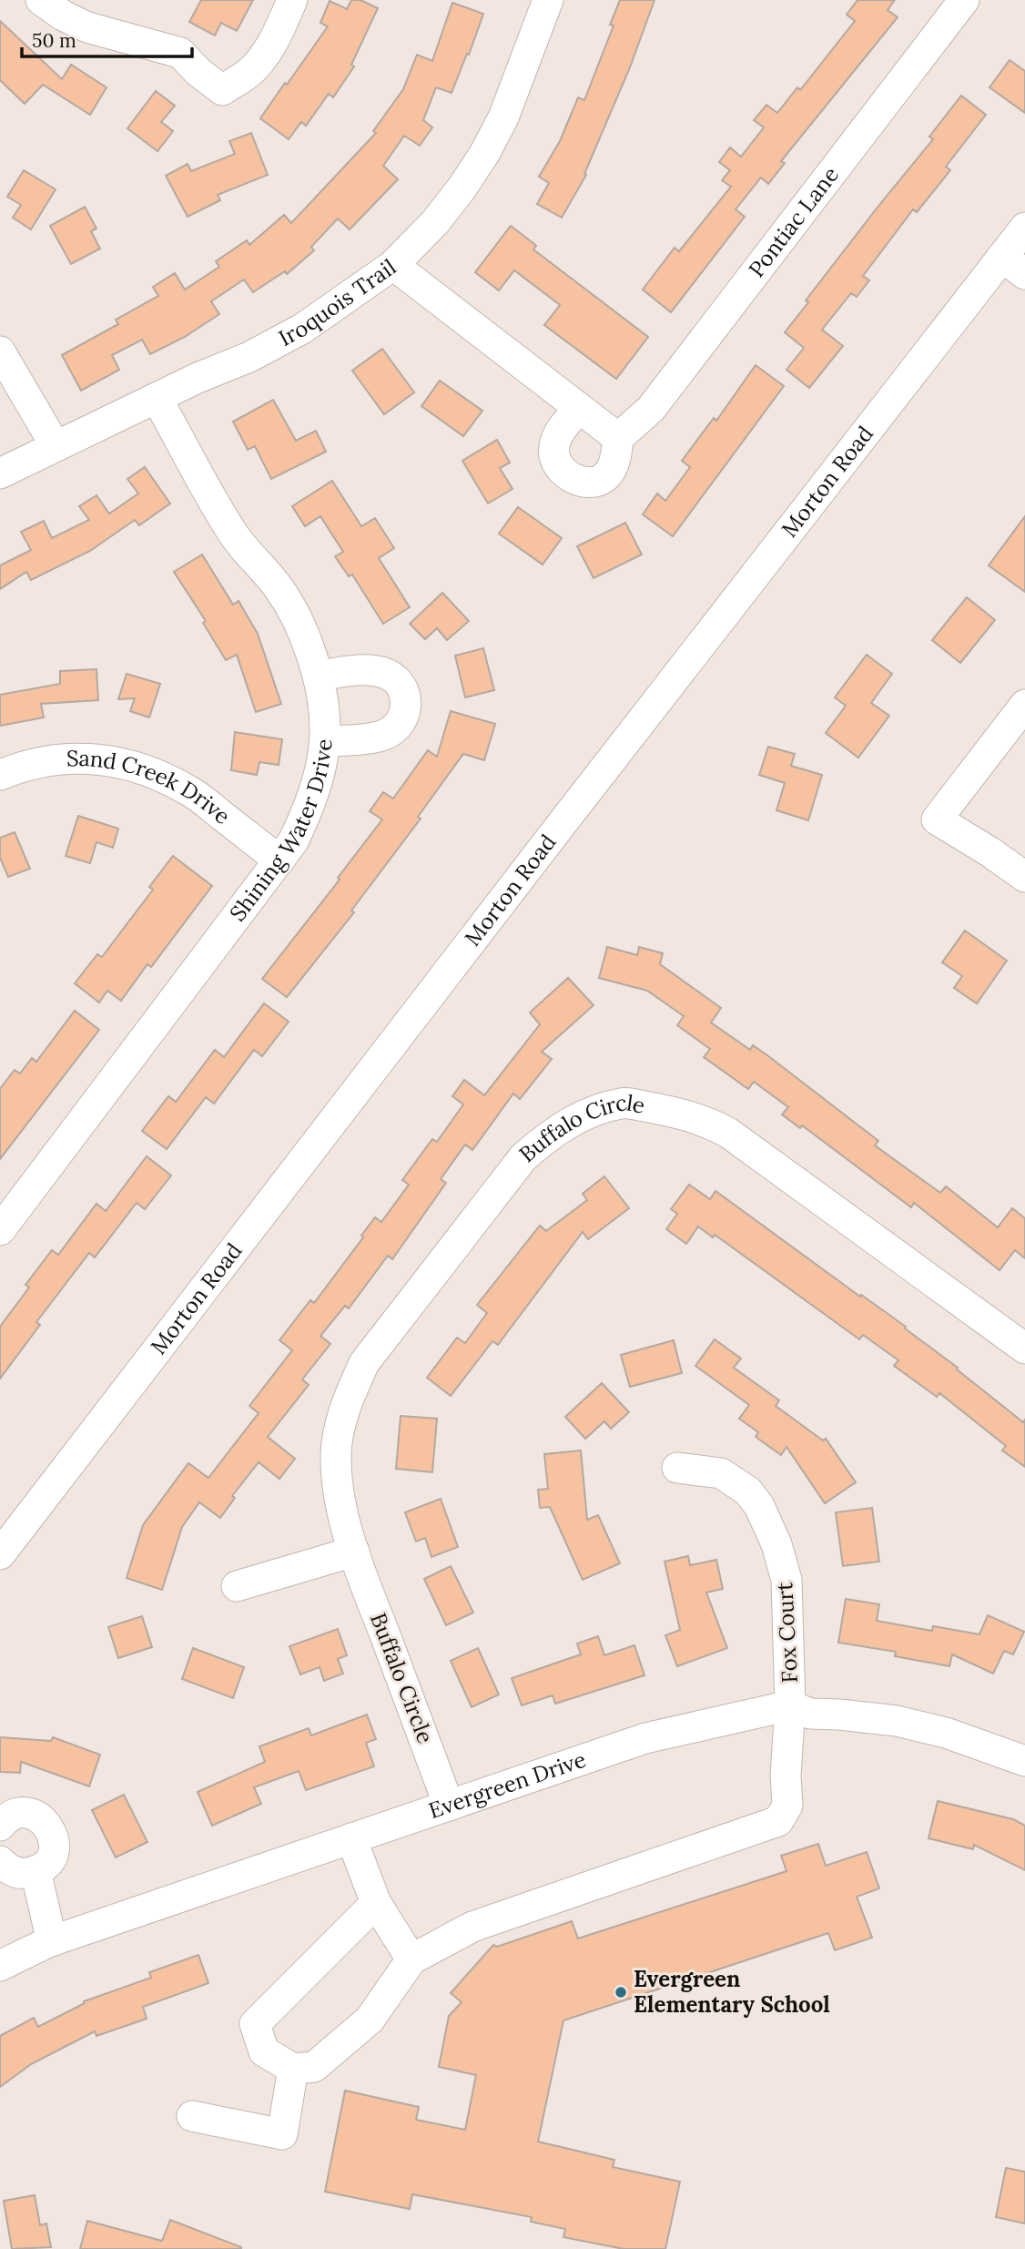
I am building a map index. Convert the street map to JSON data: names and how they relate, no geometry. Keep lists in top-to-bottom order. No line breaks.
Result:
{"streets":{"street":["Pontiac Lane","Iroquois Trail","Morton Road","Sand Creek Drive","Shining Water Drive","Buffalo Circle","Fox Court","Evergreen Drive"]},"crossings":[["Iroquois Trail","Shining Water Drive"],["Sand Creek Drive","Shining Water Drive"],["Buffalo Circle","Evergreen Drive"],["Fox Court","Evergreen Drive"]],"places":["Evergreen Elementary School"],"scale_bar":"50 m"}
